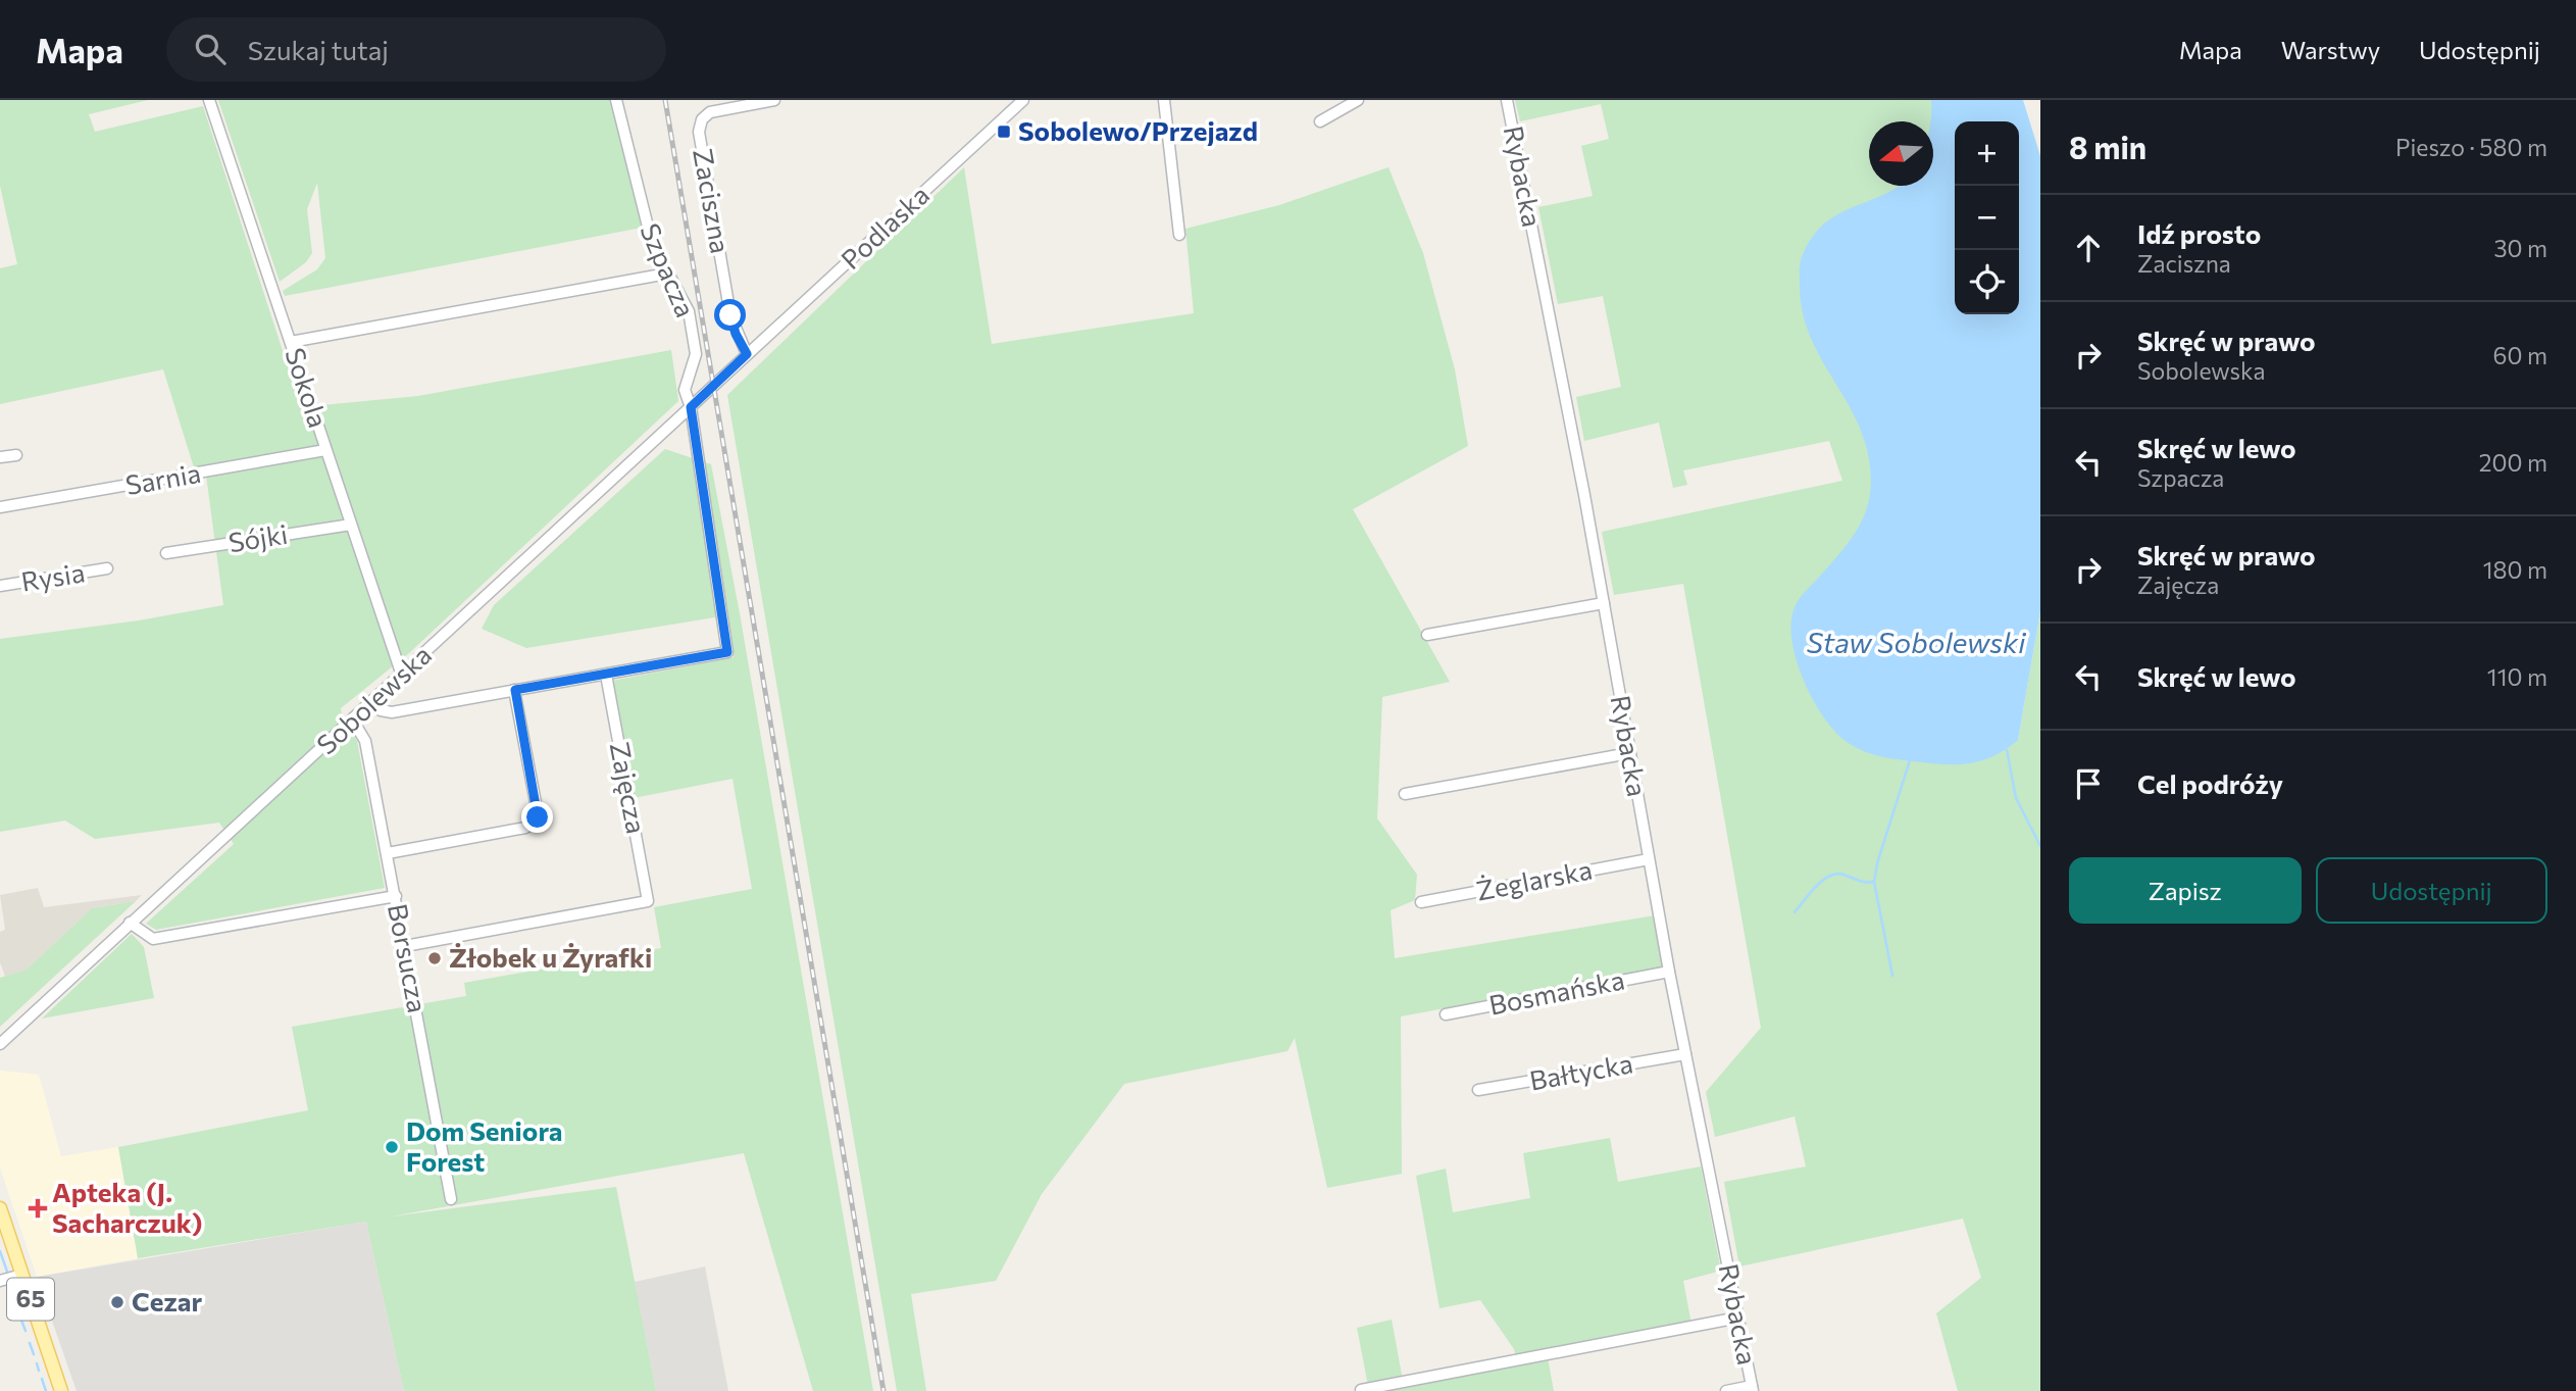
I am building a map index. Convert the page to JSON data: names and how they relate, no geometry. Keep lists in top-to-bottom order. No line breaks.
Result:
{"streets":{"main road":["65"],"street":["Rybacka","Zaciszna","Podlaska","Szpacza","Sokola","Sarnia","Sójki","Rysia","Sobolewska","Zajęcza","Żeglarska","Borsucza","Bosmańska","Bałtycka"]},"crossings":[["Rybacka","Żeglarska"],["Rybacka","Bosmańska"],["Rybacka","Bałtycka"],["Zaciszna","Podlaska"],["Zaciszna","Sobolewska"],["Podlaska","Sobolewska"],["Szpacza","Sobolewska"],["Szpacza","Zajęcza"],["Sokola","Sarnia"],["Sokola","Sójki"],["Sokola","Sobolewska"],["Sobolewska","Borsucza"],["Zajęcza","Borsucza"]],"water":["Staw Sobolewski"],"places":{"transit":["Sobolewo/Przejazd"],"other":["Żłobek u Żyrafki","Dom Seniora Forest","Cezar"],"health":["Apteka (J. Sacharczuk)"]},"north":"left","page":{"header":"Mapa","search":"Szukaj tutaj","nav":["Mapa","Warstwy","Udostępnij"],"heading":["8 min","Pieszo · 580 m"],"map_buttons":["+","−"],"list":[["Idź prosto","Zaciszna","30 m"],["Skręć w prawo","Sobolewska","60 m"],["Skręć w lewo","Szpacza","200 m"],["Skręć w prawo","Zajęcza","180 m"],["Skręć w lewo","110 m"],"Cel podróży"],"buttons":["Zapisz","Udostępnij"]}}
